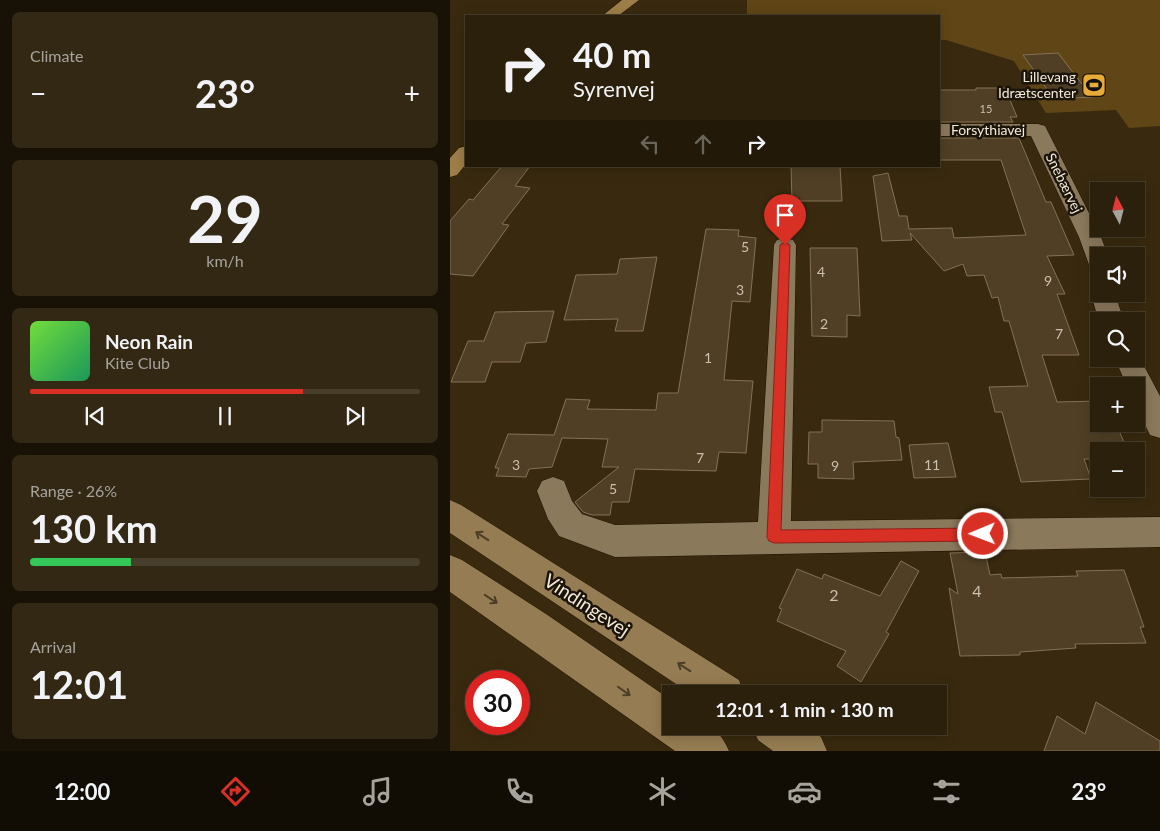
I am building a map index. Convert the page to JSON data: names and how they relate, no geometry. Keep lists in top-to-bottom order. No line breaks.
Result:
{"streets":{"main road":["Vindingevej"],"street":["Forsythiavej","Snebærvej"]},"crossings":[["Forsythiavej","Snebærvej"]],"places":{"sports":["Lillevang Idrætscenter"]},"house_numbers":["15","5","4","9","3","2","7","1","7","3","11","9","5","4","2"],"north":"top","page":{"tile":["Climate",["29","km/h"],["Range · 26%","130 km"],["Arrival","12:01"]],"turn":["40 m","Syrenvej"],"heat":["−","23°","+"],"map_buttons":["+","−"],"song":["Neon Rain","Kite Club"],"limit":"30","trip":"12:01 · 1 min · 130 m","tabs":["12:00","23°"]}}
